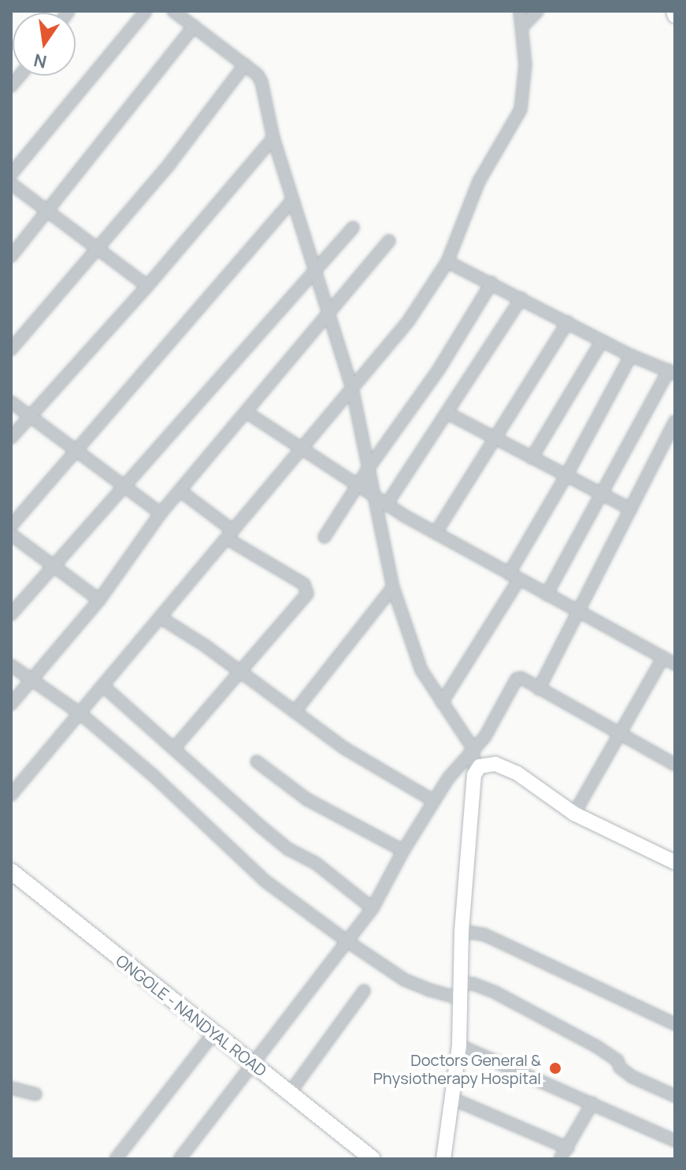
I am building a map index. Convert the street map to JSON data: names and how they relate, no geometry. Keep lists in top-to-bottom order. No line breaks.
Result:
{"streets":{"main road":["ONGOLE - NANDYAL ROAD"]},"places":["Doctors General & Physiotherapy Hospital"],"north":"bottom"}
